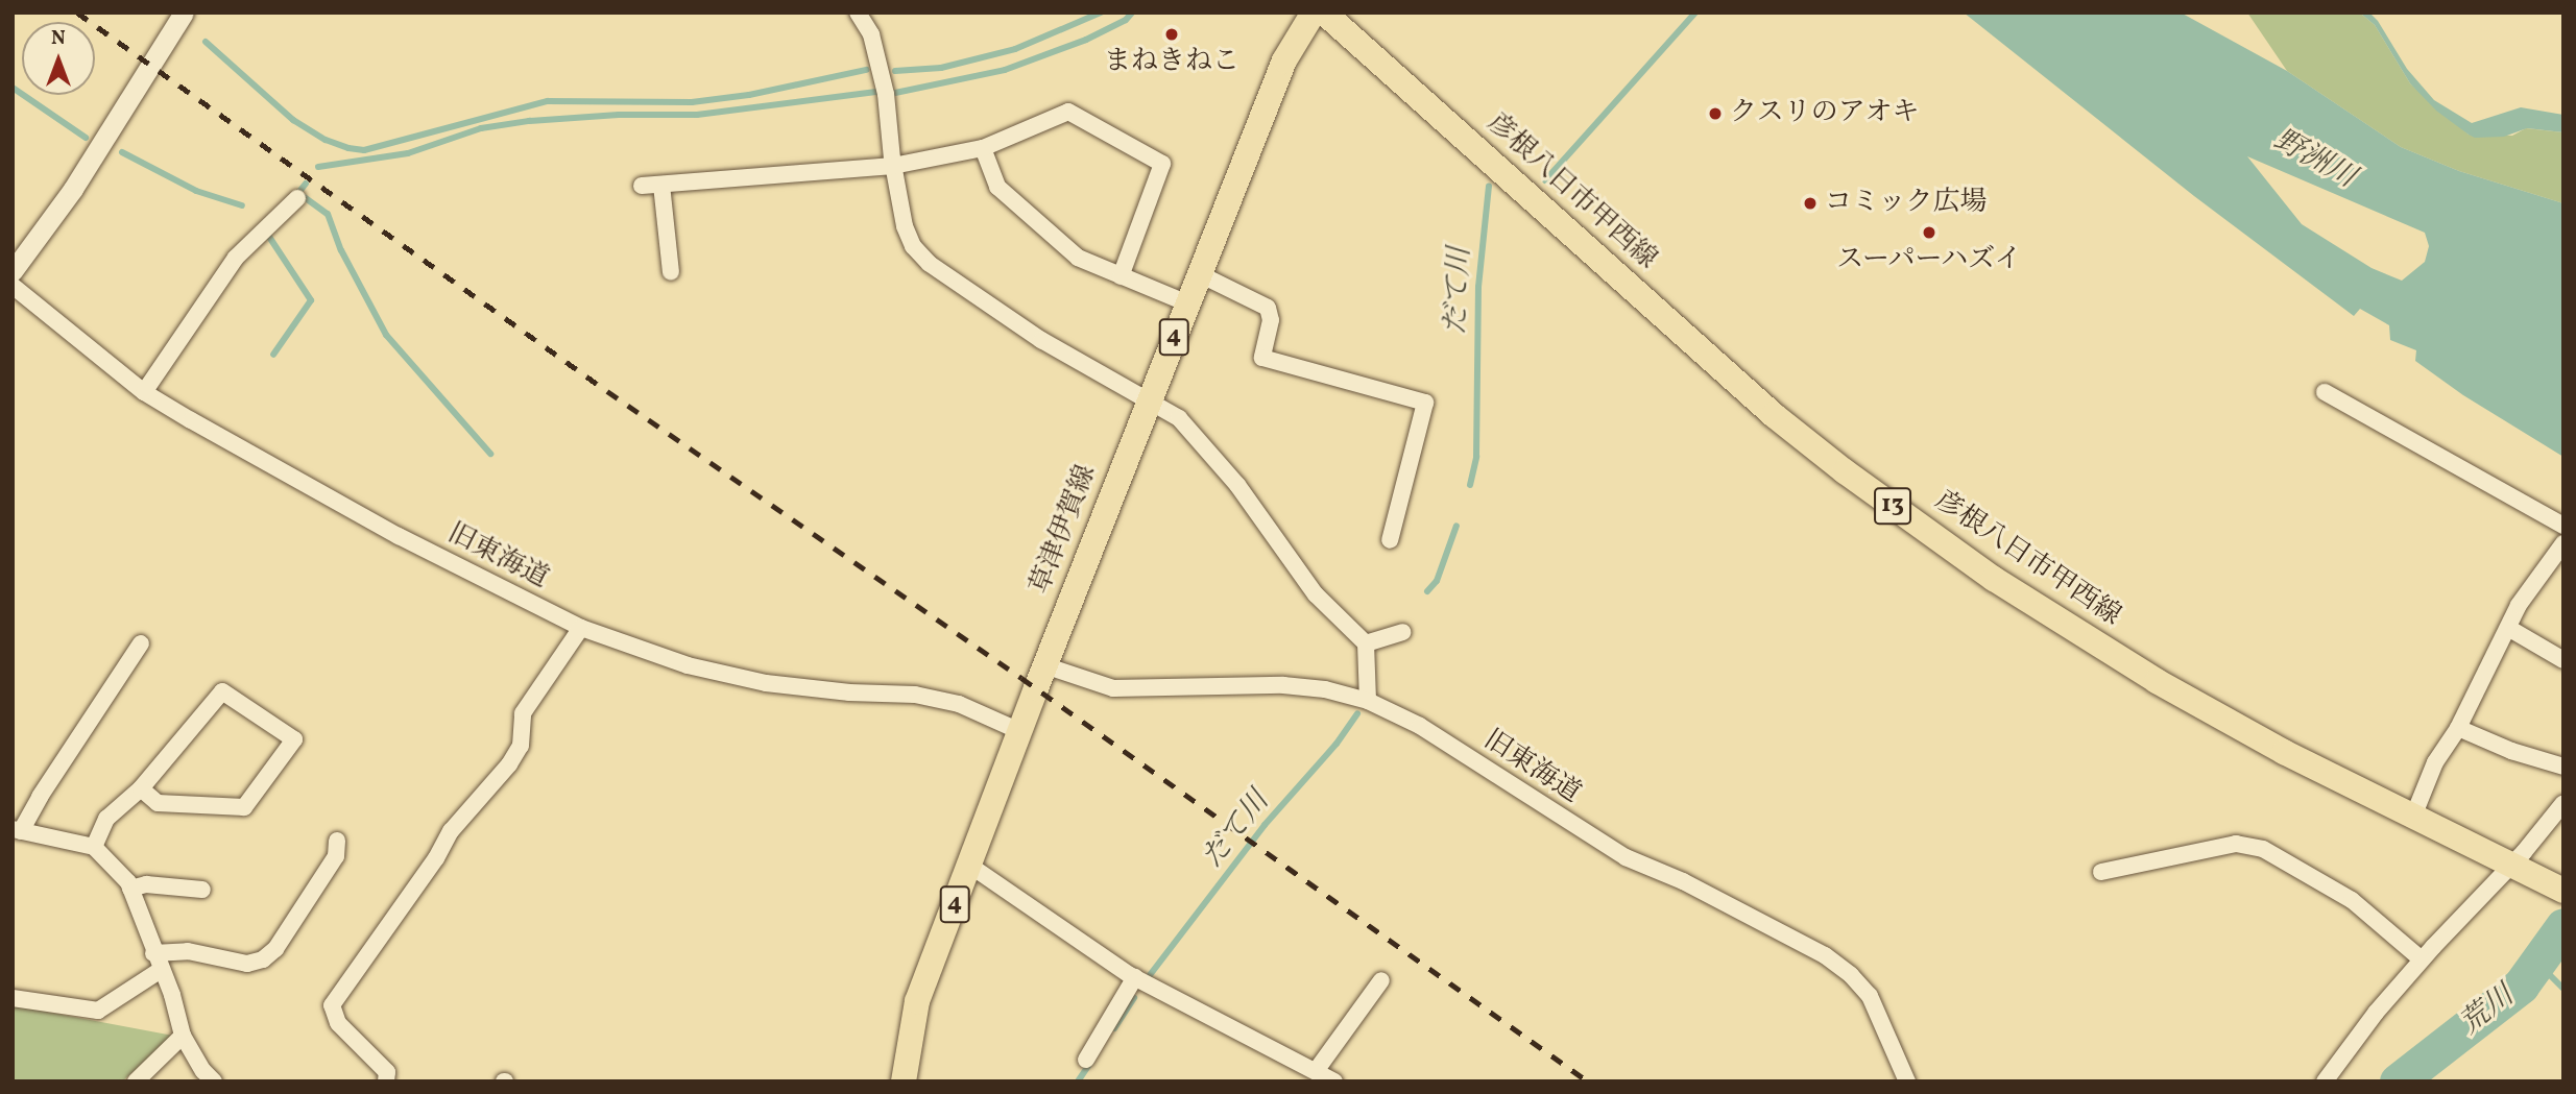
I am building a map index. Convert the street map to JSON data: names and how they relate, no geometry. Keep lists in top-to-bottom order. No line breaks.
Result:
{"streets":{"main road":["彦根八日市甲西線","4","13","草津伊賀線"],"street":["旧東海道"]},"crossings":[["草津伊賀線","旧東海道"]],"water":["野洲川","だて川","荒川"],"places":["まねきねこ","クスリのアオキ","コミック広場","スーパーハズイ"],"north":"top"}
